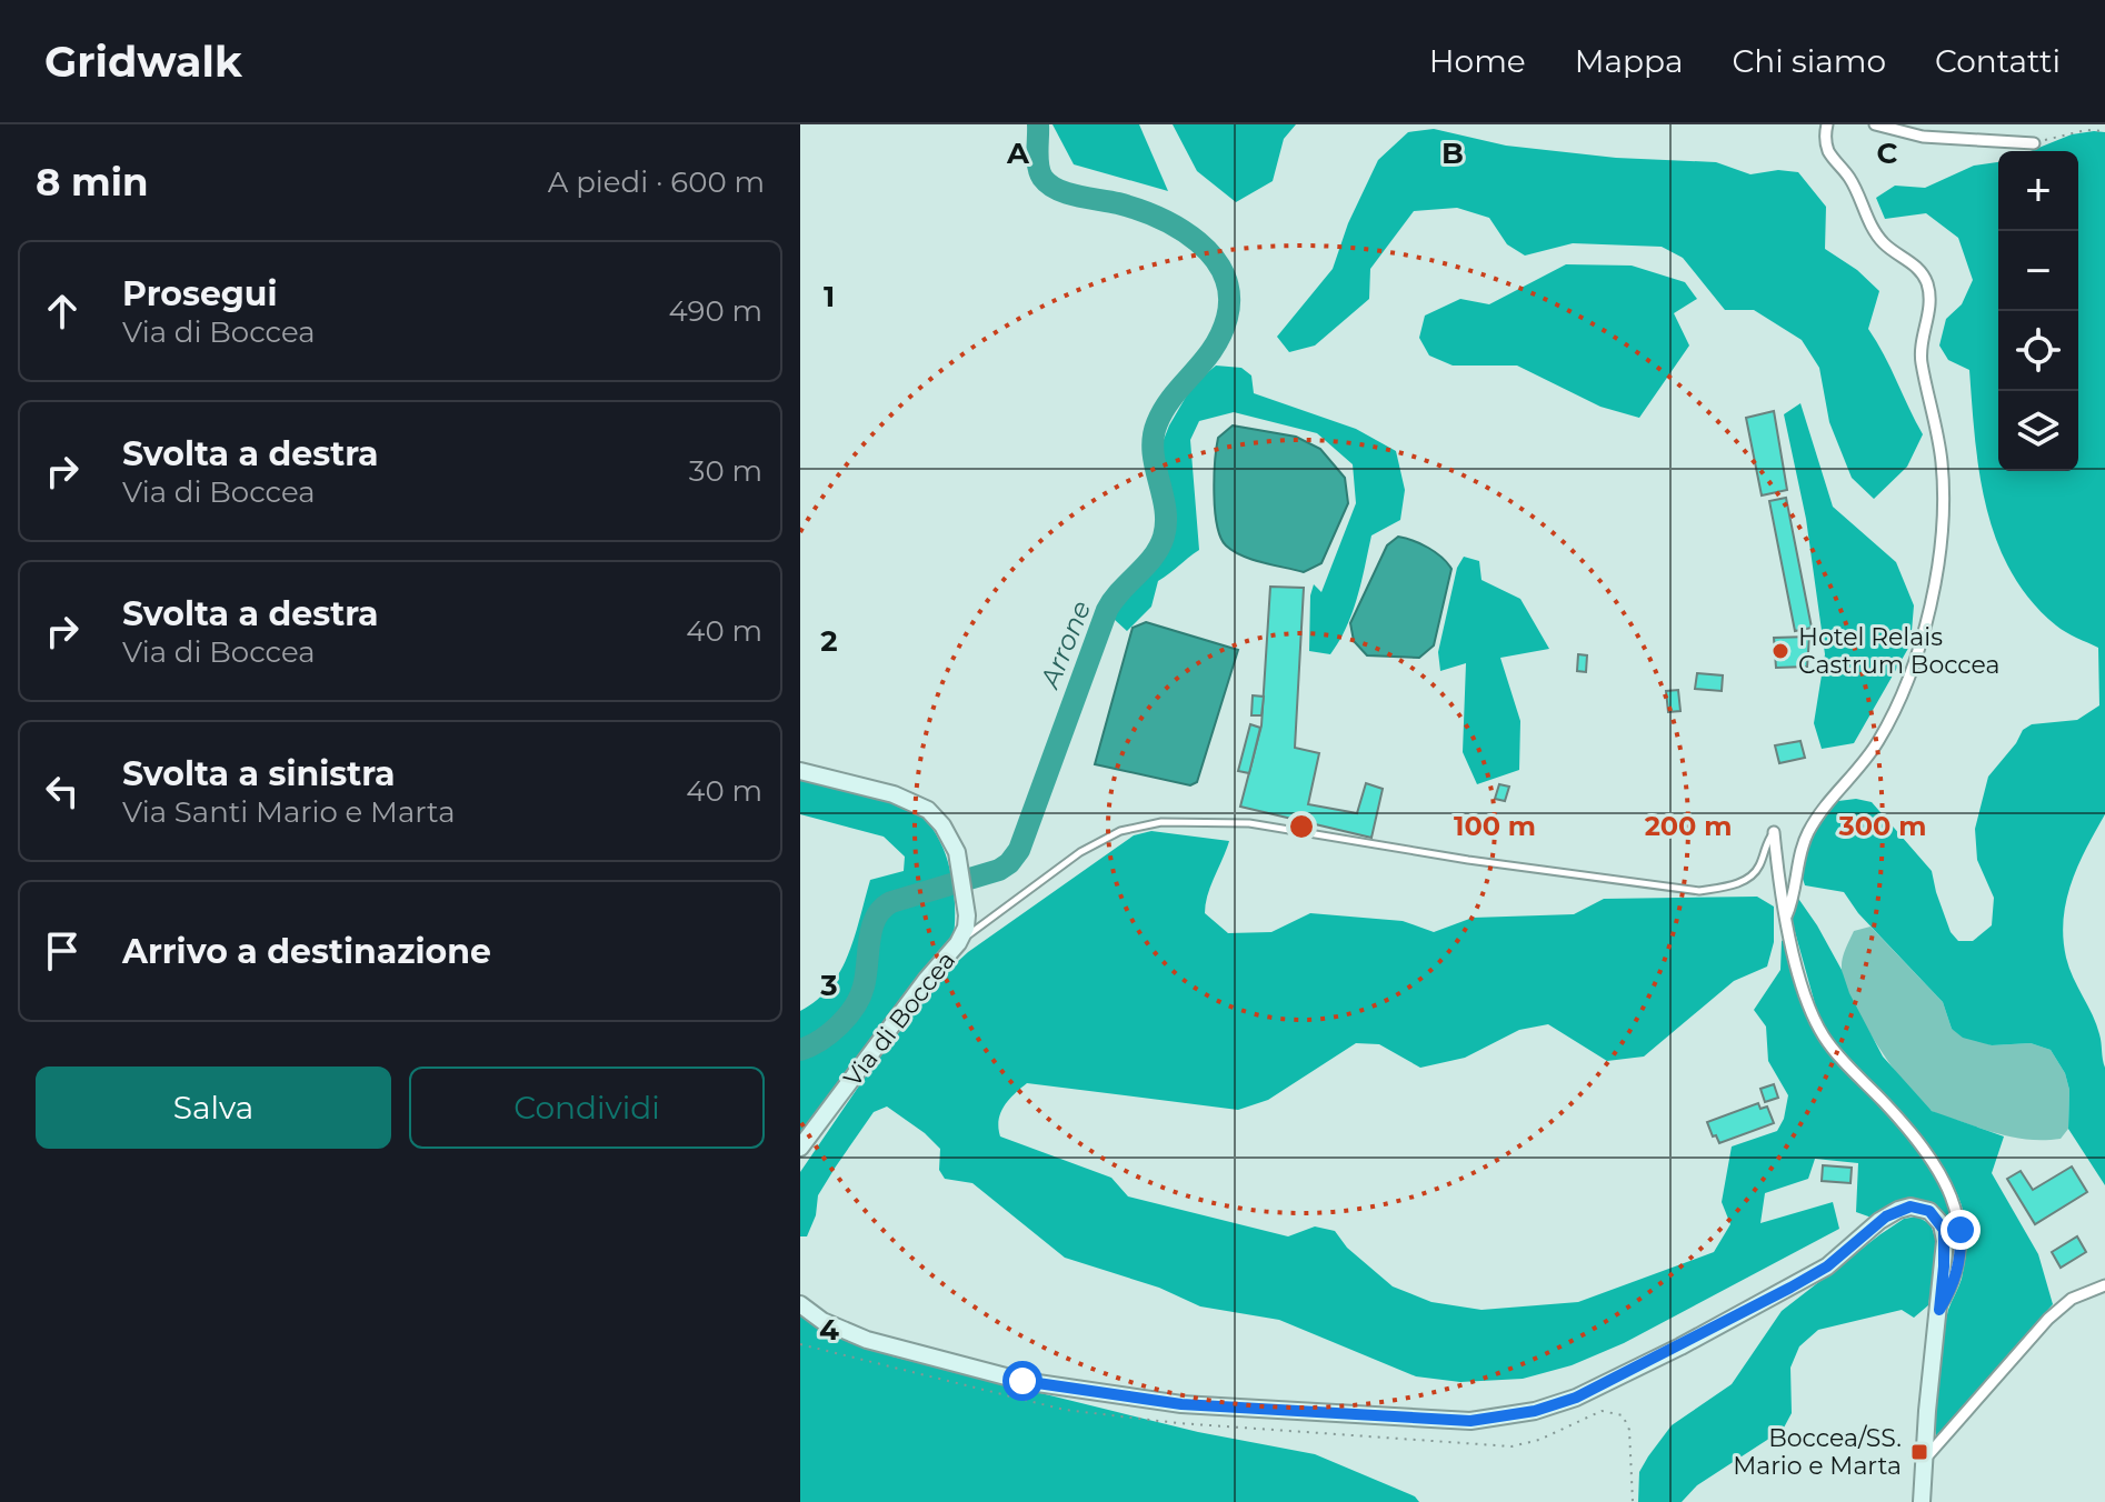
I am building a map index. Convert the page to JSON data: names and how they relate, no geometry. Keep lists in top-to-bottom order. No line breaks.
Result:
{"streets":{"street":["Via di Boccea"]},"water":["Arrone"],"places":{"other":["Hotel Relais Castrum Boccea"],"transit":["Boccea/SS. Mario e Marta"]},"page":{"header":"Gridwalk","nav":["Home","Mappa","Chi siamo","Contatti"],"heading":["8 min","A piedi · 600 m"],"map_buttons":["+","−"],"list":[["Prosegui","Via di Boccea","490 m"],["Svolta a destra","Via di Boccea","30 m"],["Svolta a destra","Via di Boccea","40 m"],["Svolta a sinistra","Via Santi Mario e Marta","40 m"],"Arrivo a destinazione"],"buttons":["Salva","Condividi"]},"grid":{"columns":["A","B","C"],"rows":["1","2","3","4"]},"rings":["100 m","200 m","300 m"]}
